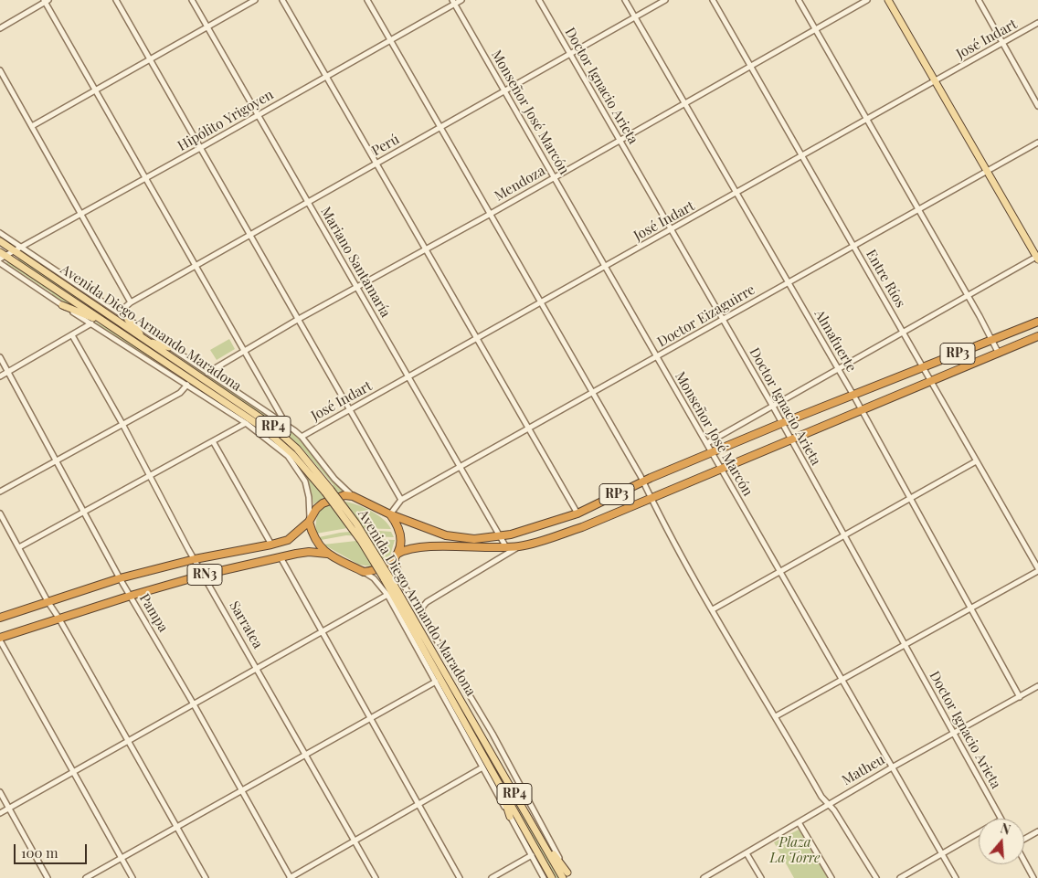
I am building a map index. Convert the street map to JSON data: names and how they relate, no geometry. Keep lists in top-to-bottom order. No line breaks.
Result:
{"streets":{"highway":["RP3","RN3"],"main road":["Avenida Diego Armando Maradona","RP4"],"street":["José Indart","Doctor Ignacio Arieta","Monseñor José Marcón","Hipólito Yrigoyen","Perú","Mendoza","Mariano Santamaría","Entre Ríos","Doctor Eizaguirre","Almafuerte","Pampa","Sarratea","Matheu"]},"crossings":[["José Indart","Doctor Ignacio Arieta"],["José Indart","Monseñor José Marcón"],["José Indart","Mariano Santamaría"],["José Indart","Entre Ríos"],["José Indart","Avenida Diego Armando Maradona"],["José Indart","Almafuerte"],["Doctor Ignacio Arieta","Perú"],["Doctor Ignacio Arieta","Mendoza"],["Doctor Ignacio Arieta","Doctor Eizaguirre"],["Doctor Ignacio Arieta","RP3"],["Doctor Ignacio Arieta","Matheu"],["Monseñor José Marcón","Hipólito Yrigoyen"],["Monseñor José Marcón","Perú"],["Monseñor José Marcón","Mendoza"],["Monseñor José Marcón","Doctor Eizaguirre"],["Monseñor José Marcón","RP3"],["Monseñor José Marcón","Matheu"],["Hipólito Yrigoyen","Mariano Santamaría"],["Hipólito Yrigoyen","Avenida Diego Armando Maradona"],["Perú","Mariano Santamaría"],["Perú","Avenida Diego Armando Maradona"],["Perú","Almafuerte"],["Mendoza","Mariano Santamaría"],["Mendoza","Entre Ríos"],["Mendoza","Avenida Diego Armando Maradona"],["Mendoza","Almafuerte"],["Mariano Santamaría","Doctor Eizaguirre"],["Mariano Santamaría","RP3"],["Entre Ríos","Doctor Eizaguirre"],["Entre Ríos","RP3"],["Doctor Eizaguirre","Avenida Diego Armando Maradona"],["Doctor Eizaguirre","Almafuerte"],["Doctor Eizaguirre","RP3"],["Doctor Eizaguirre","RN3"],["Avenida Diego Armando Maradona","RP3"],["Avenida Diego Armando Maradona","RN3"],["Almafuerte","RP3"],["Almafuerte","Matheu"],["RP3","RN3"],["RN3","Pampa"],["RN3","Sarratea"]],"parks":["Plaza La Torre"],"scale_bar":"100 m","north":"top"}
